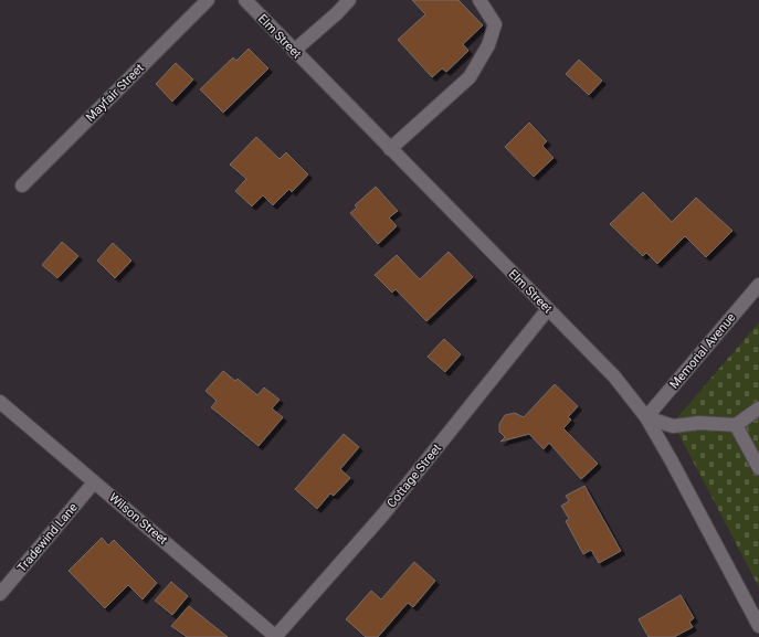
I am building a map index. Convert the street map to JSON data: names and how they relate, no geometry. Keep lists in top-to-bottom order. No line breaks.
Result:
{"streets":{"street":["Elm Street","Mayfair Street","Memorial Avenue","Cottage Street","Wilson Street","Tradewind Lane"]},"crossings":[["Elm Street","Memorial Avenue"],["Elm Street","Cottage Street"],["Cottage Street","Wilson Street"],["Wilson Street","Tradewind Lane"]]}
